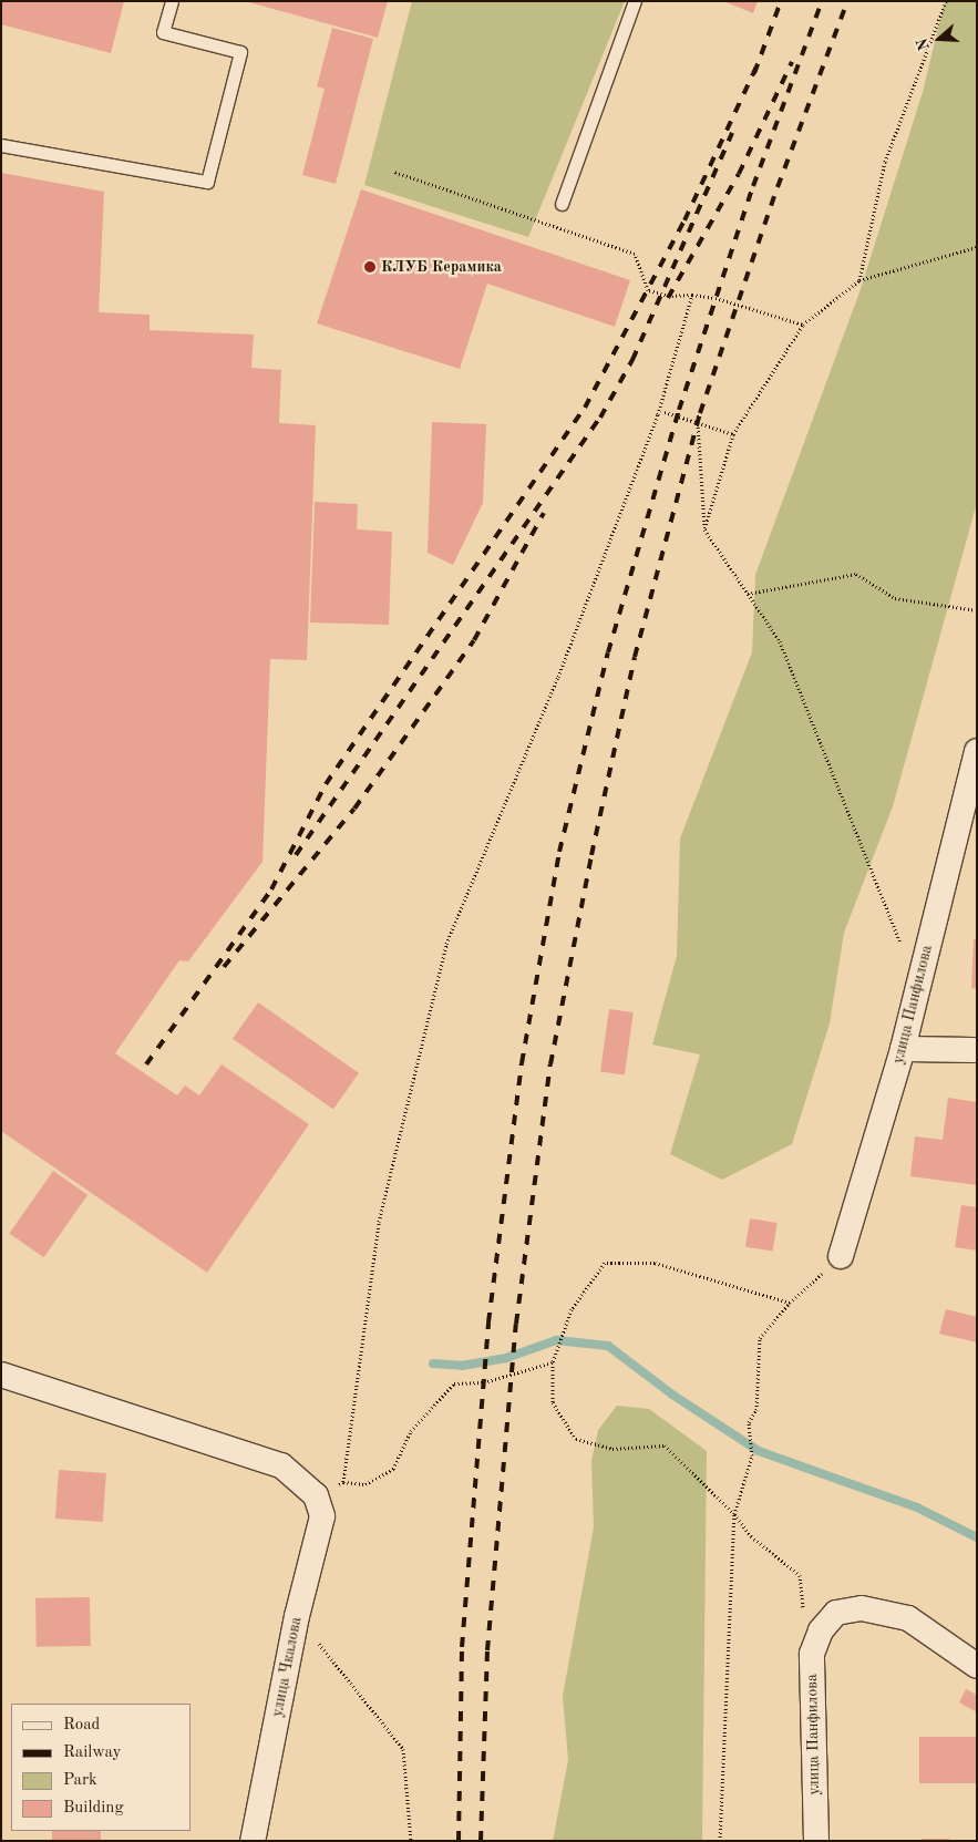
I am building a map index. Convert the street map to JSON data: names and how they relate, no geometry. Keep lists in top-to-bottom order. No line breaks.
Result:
{"streets":{"street":["улица Панфилова","улица Чкалова"]},"places":["КЛУБ Керамика"],"legend":["Road","Railway","Park","Building"],"north":"left"}
